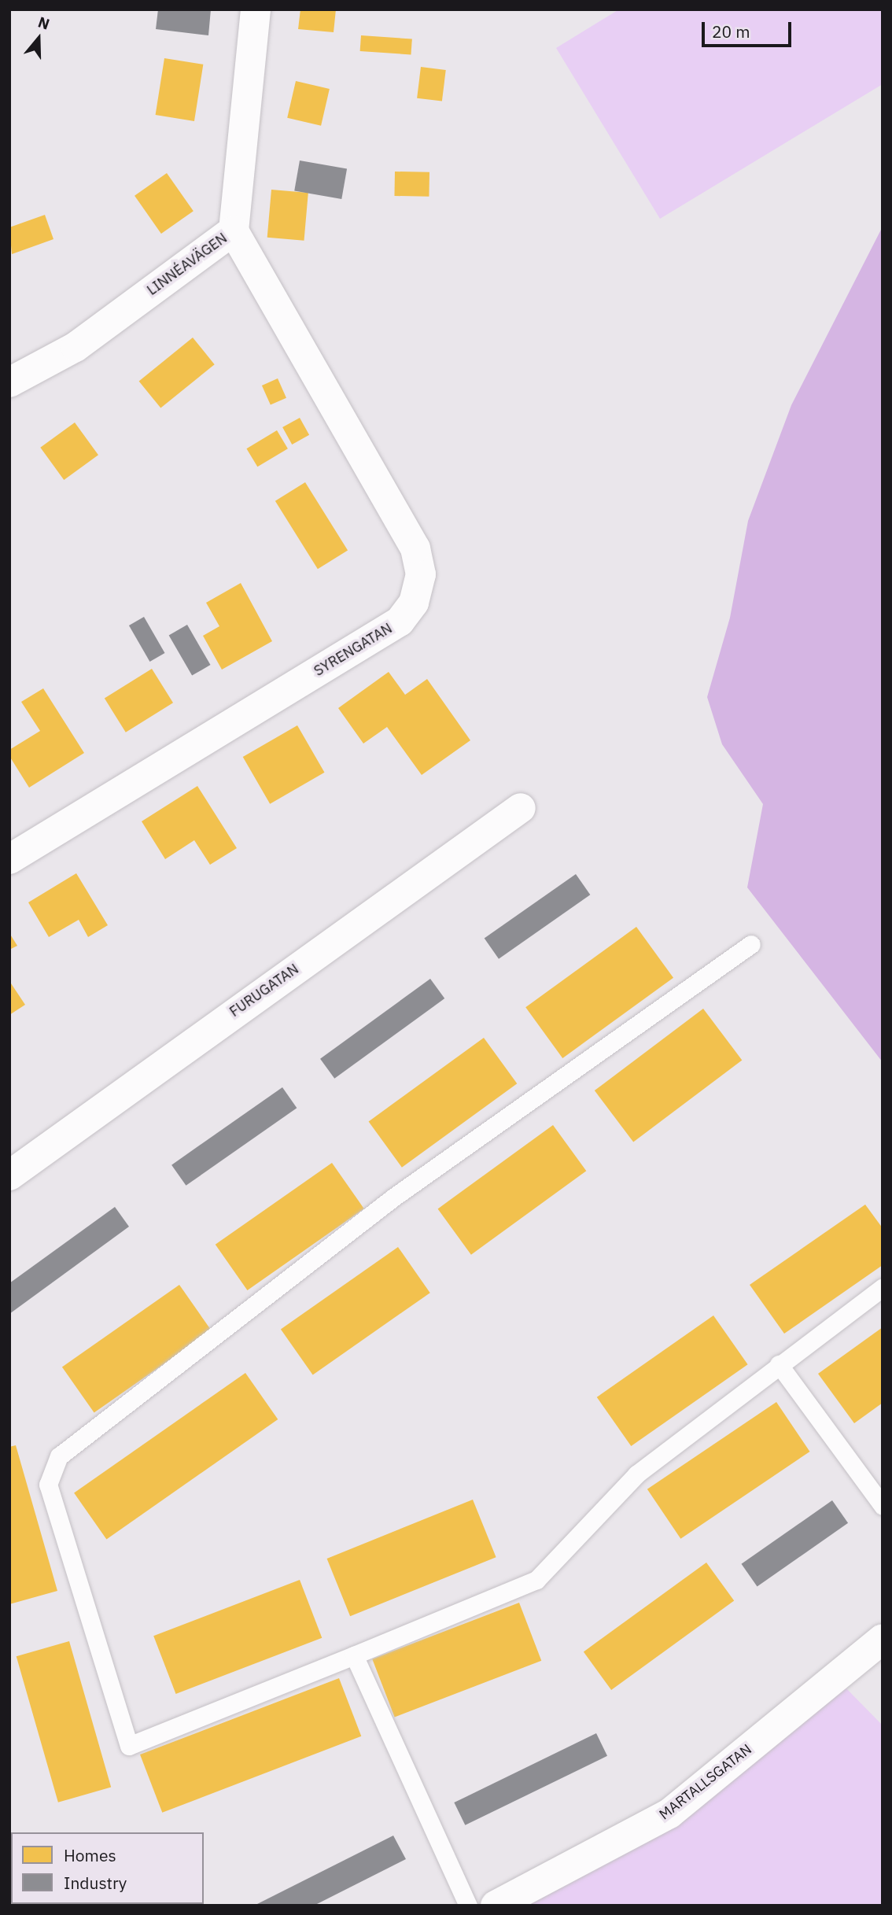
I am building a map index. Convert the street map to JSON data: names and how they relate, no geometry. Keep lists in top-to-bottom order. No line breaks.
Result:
{"streets":{"street":["LINNÉAVÄGEN","SYRENGATAN","FURUGATAN","MARTALLSGATAN"]},"crossings":[["LINNÉAVÄGEN","SYRENGATAN"]],"legend":["Homes","Industry"],"scale_bar":"20 m","north":"top"}
